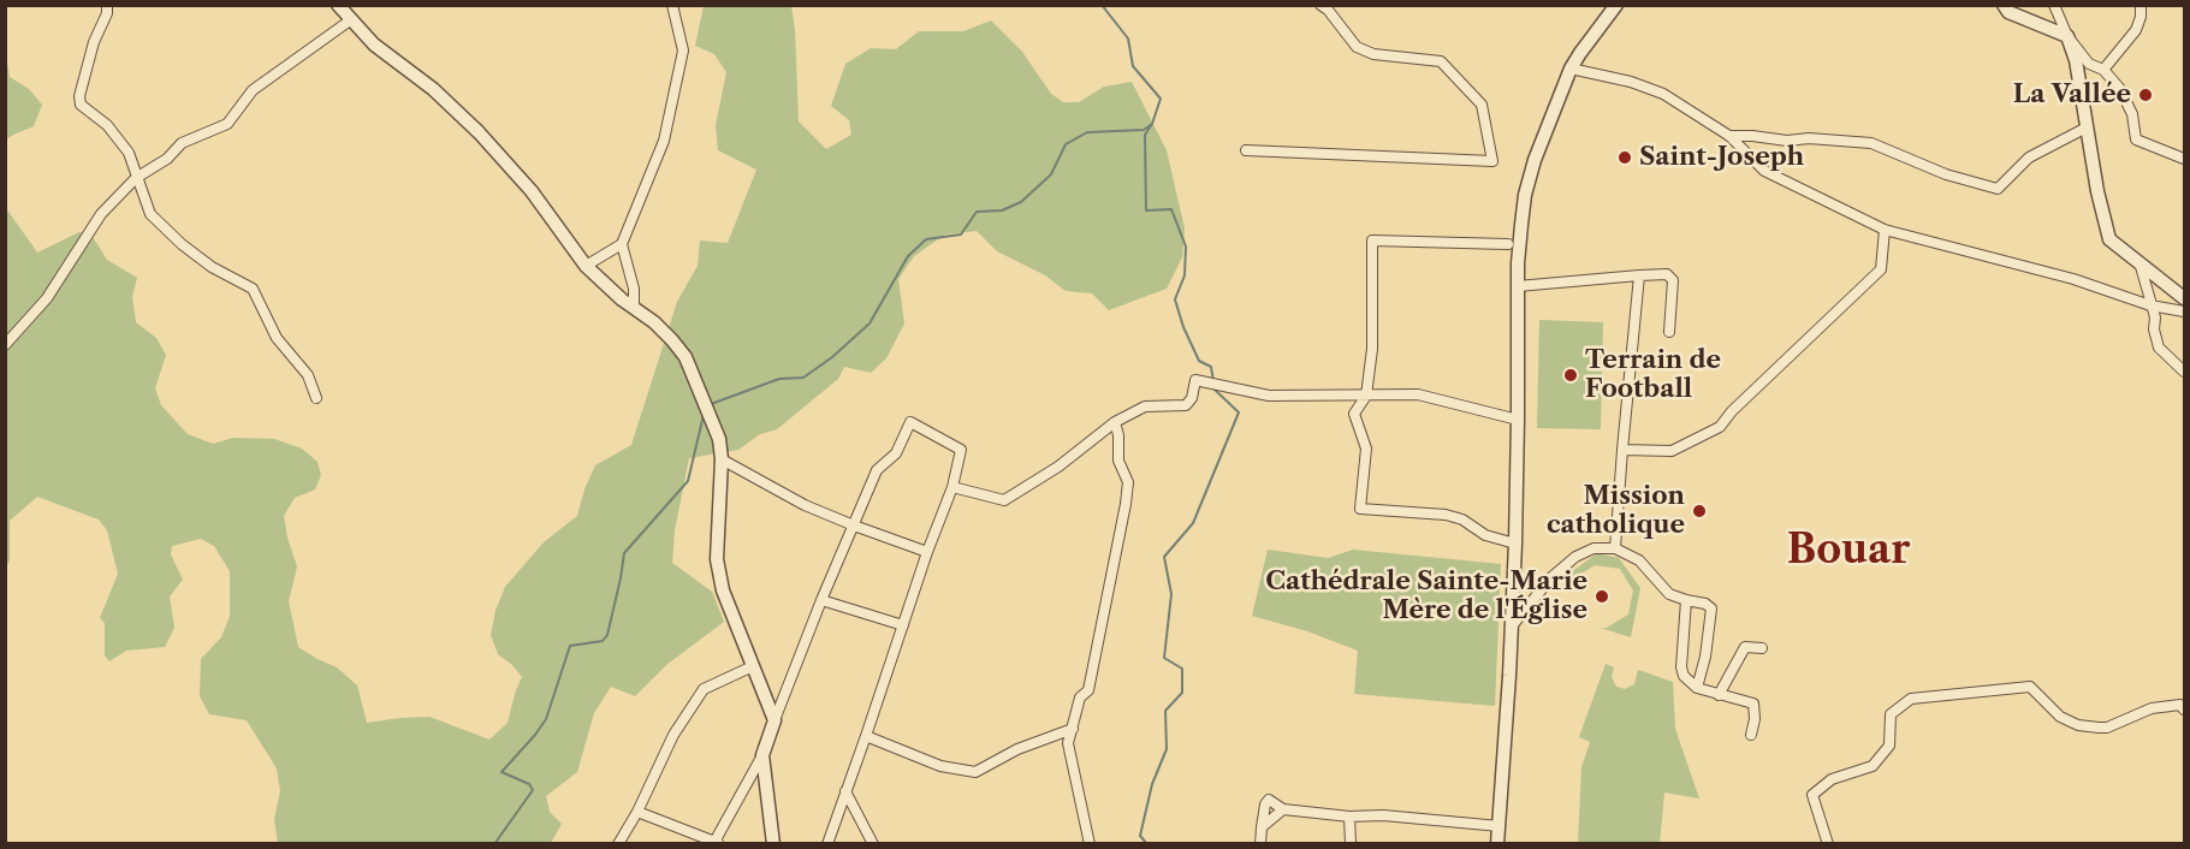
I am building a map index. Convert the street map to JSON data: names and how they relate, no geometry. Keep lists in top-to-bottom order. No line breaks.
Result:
{"districts":["Bouar"],"places":["La Vallée","Saint-Joseph","Terrain de Football","Mission catholique","Cathédrale Sainte-Marie Mère de l'Église"]}
